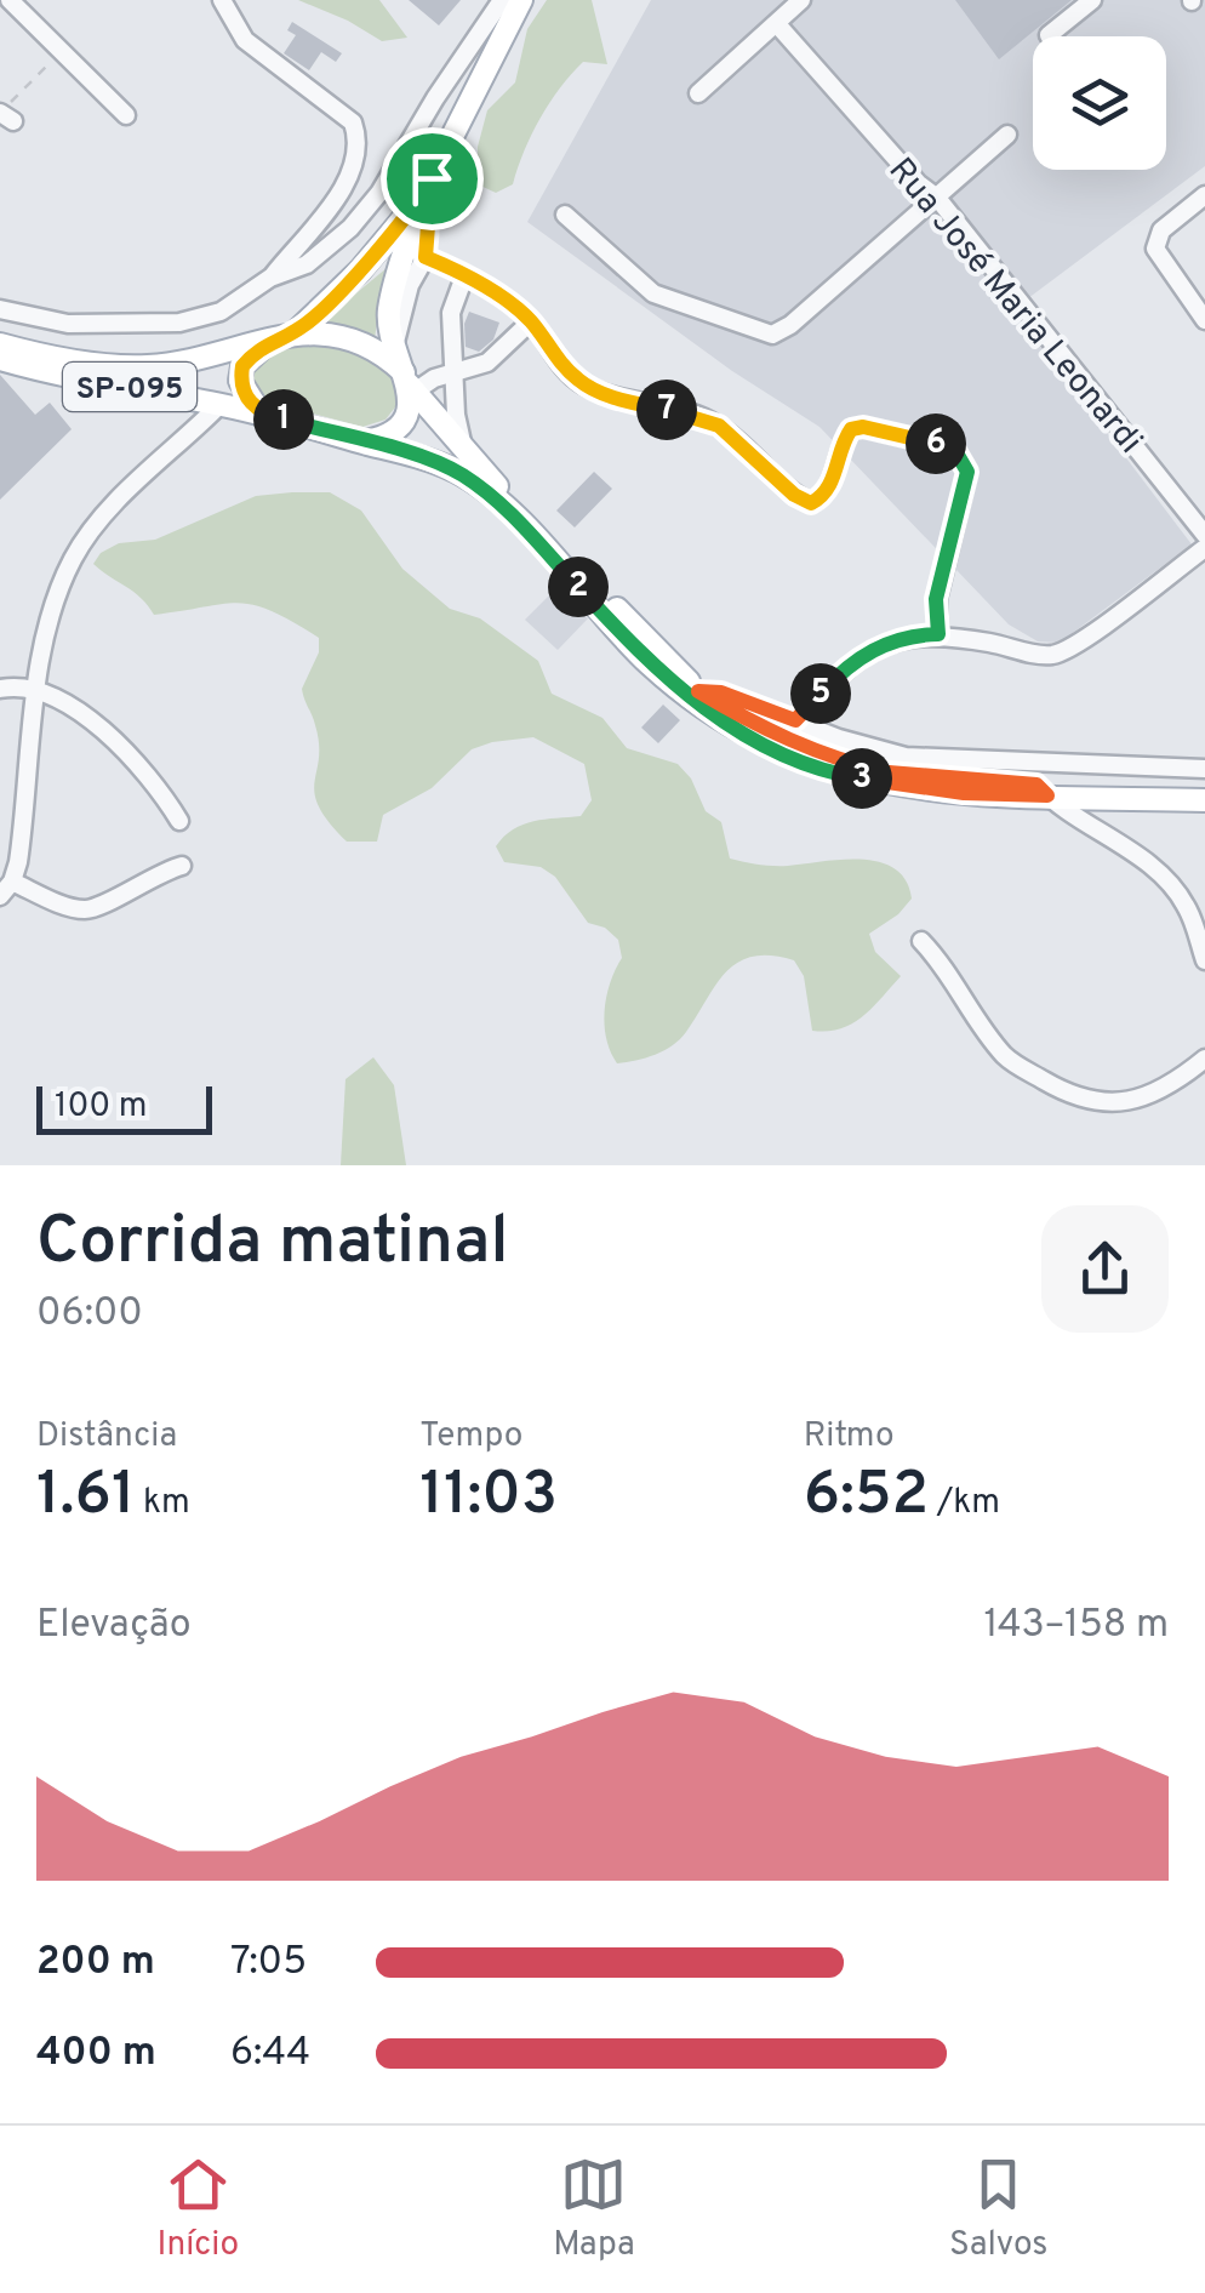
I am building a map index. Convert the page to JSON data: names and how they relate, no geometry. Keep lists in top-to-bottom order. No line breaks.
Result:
{"streets":{"main road":["SP-095"],"street":["Rua José Maria Leonardi"]},"scale_bar":"100 m","page":{"pins":["7","1","6","2","5","3"],"scale":"100 m","heading":["Corrida matinal","06:00"],"stats":[["Distância","1.61 km"],["Tempo","11:03"],["Ritmo","6:52 /km"]],"chart":["Elevação","143–158 m"],"list":[{"name":"200 m","note":"7:05"},{"name":"400 m","note":"6:44"}],"tabs":["Início","Mapa","Salvos"]}}
